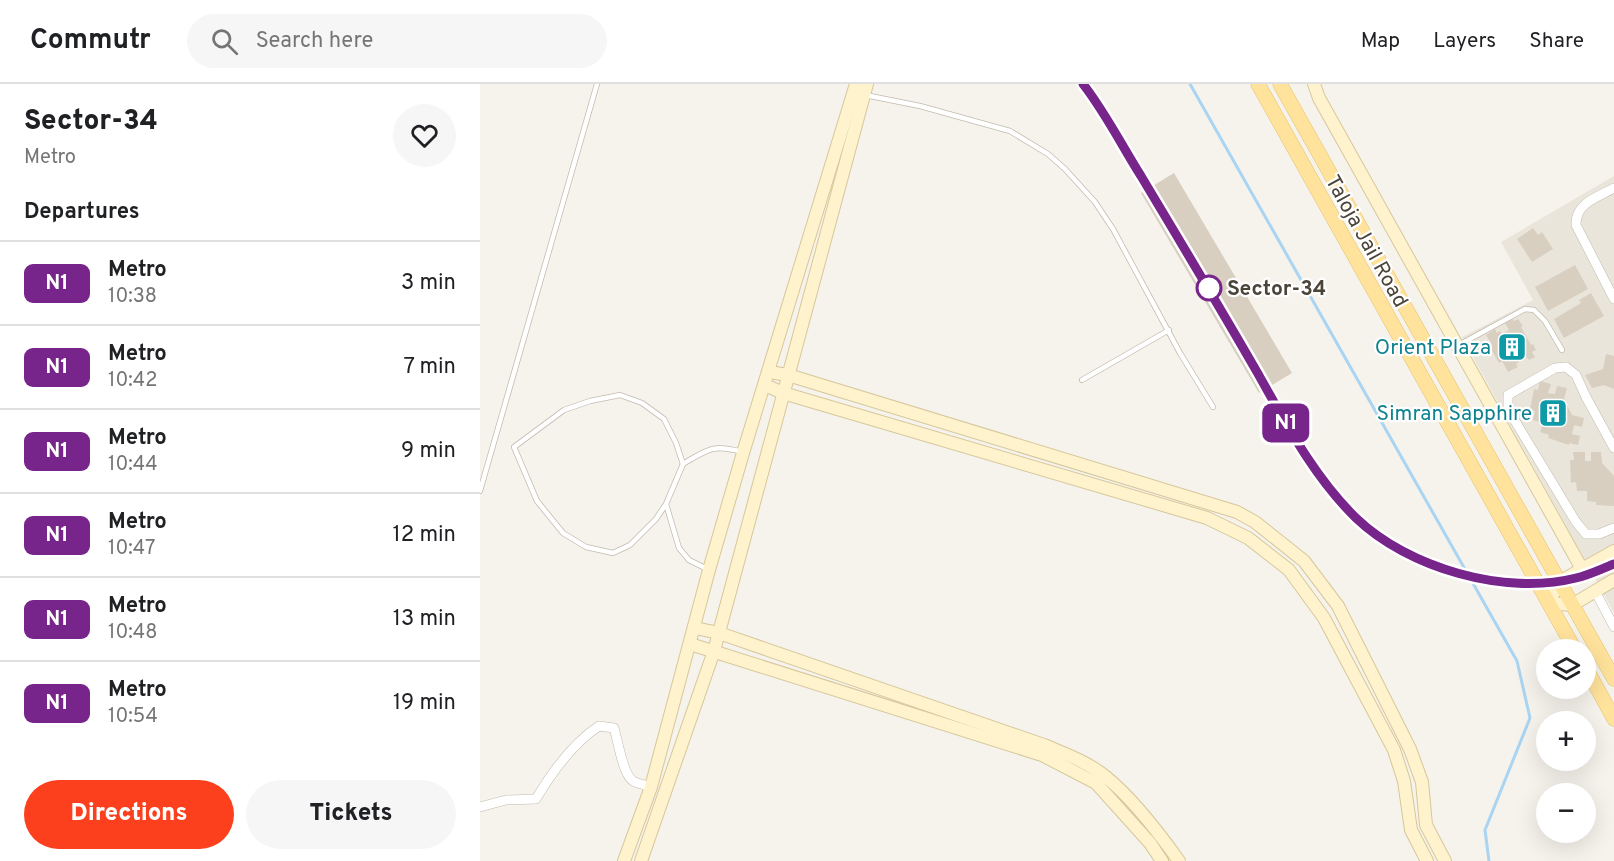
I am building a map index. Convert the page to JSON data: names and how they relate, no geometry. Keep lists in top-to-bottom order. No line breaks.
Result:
{"streets":{"main road":["Taloja Jail Road"]},"places":{"other":["Sector-34"],"building":["Orient Plaza","Simran Sapphire"]},"lines":["metro line N1"],"page":{"header":"Commutr","search":"Search here","nav":["Map","Layers","Share"],"heading":[["Sector-34","Metro"],"Departures"],"on_map":"N1","list":[{"mark":"N1","name":"Metro","note":"10:38","value":"3 min"},{"mark":"N1","name":"Metro","note":"10:42","value":"7 min"},{"mark":"N1","name":"Metro","note":"10:44","value":"9 min"},{"mark":"N1","name":"Metro","note":"10:47","value":"12 min"},{"mark":"N1","name":"Metro","note":"10:48","value":"13 min"},{"mark":"N1","name":"Metro","note":"10:54","value":"19 min"}],"map_buttons":["+","−"],"buttons":["Directions","Tickets"]}}
